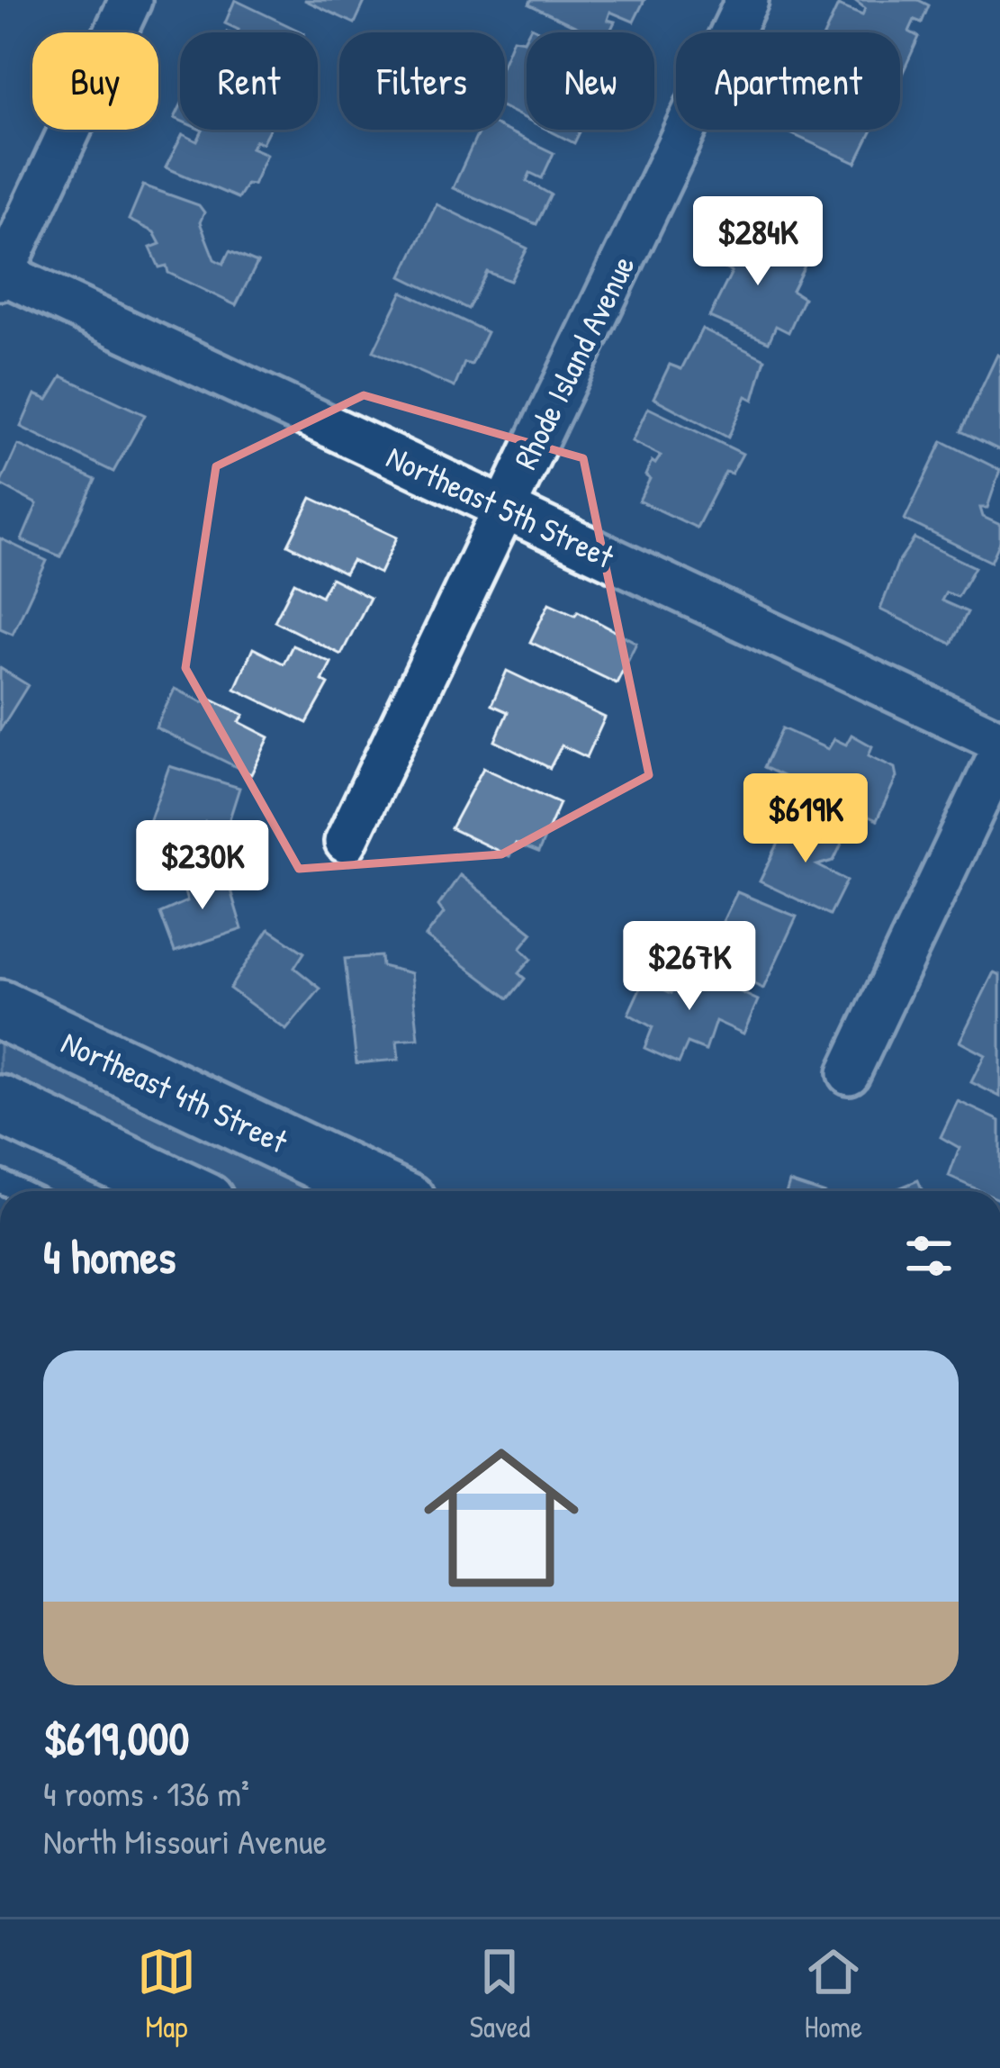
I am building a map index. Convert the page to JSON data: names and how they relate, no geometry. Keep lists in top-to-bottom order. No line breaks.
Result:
{"streets":{"main road":["Northeast 4th Street"],"street":["Rhode Island Avenue","Northeast 5th Street"]},"crossings":[["Rhode Island Avenue","Northeast 5th Street"]],"page":{"chip":["Buy","Rent","Filters","New","Apartment"],"price":["$284K","$619K","$230K","$267K"],"heading":"4 homes","list":[{"name":"$619,000","note":"4 rooms · 136 m² · North Missouri Avenue"}],"tabs":["Map","Saved","Home"]}}
